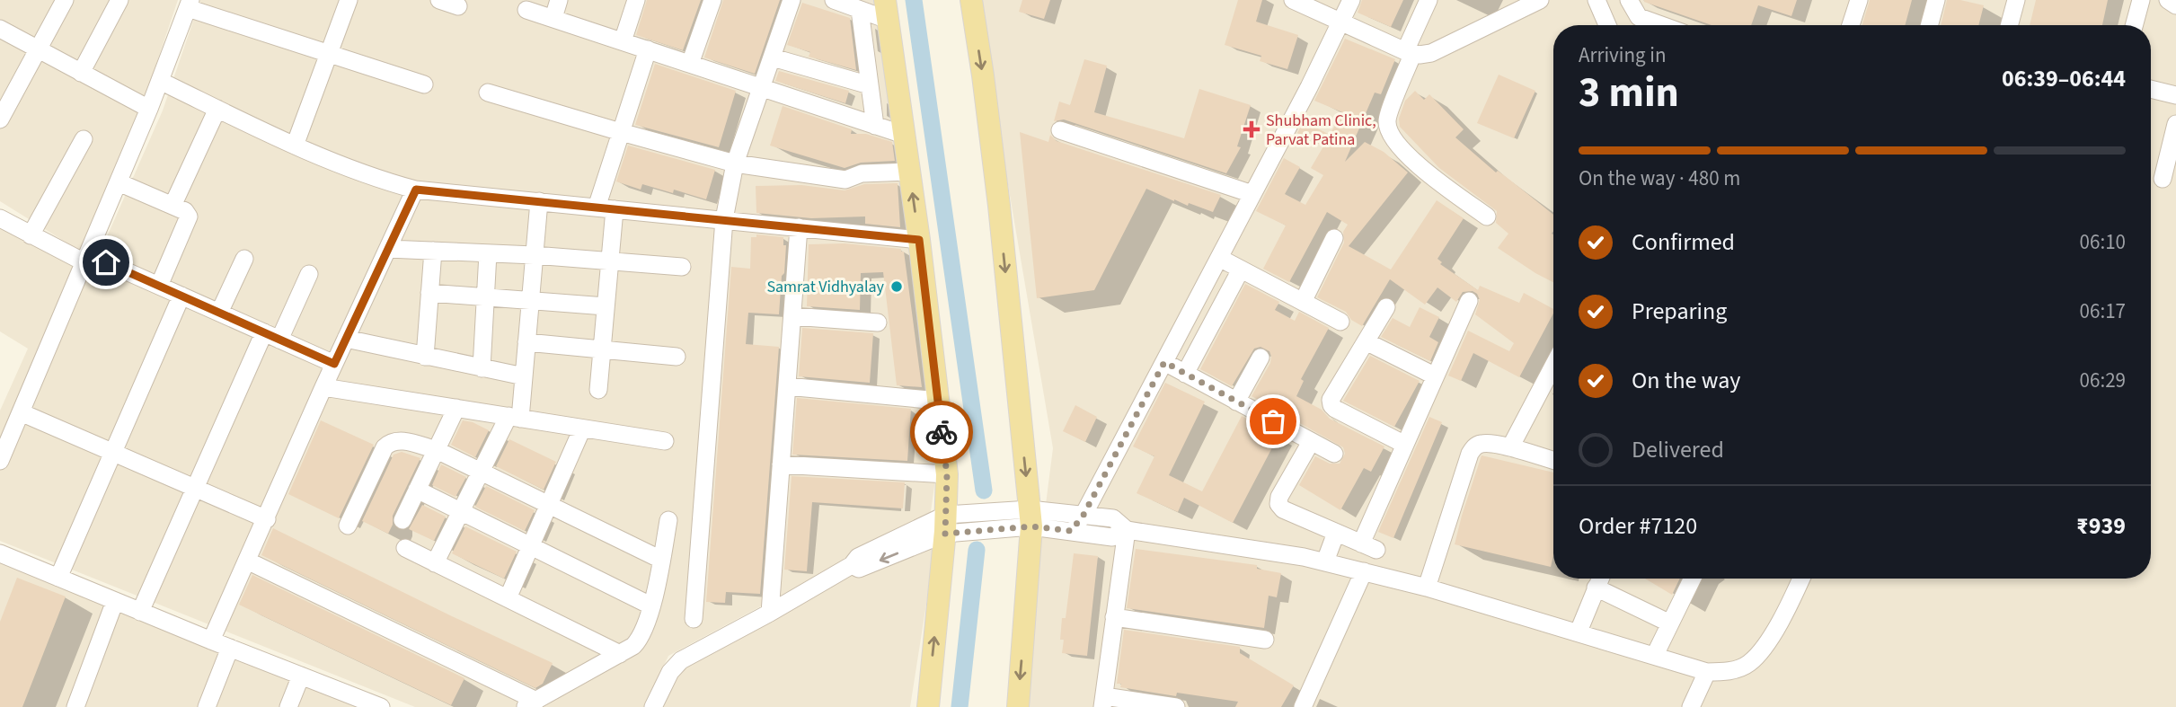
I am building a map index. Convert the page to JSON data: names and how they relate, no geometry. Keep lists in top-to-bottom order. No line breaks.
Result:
{"places":{"health":["Shubham Clinic, Parvat Patina"],"other":["Samrat Vidhyalay"]},"page":{"heading":["3 min","Arriving in","06:39–06:44"],"panel":["Order #7120","₹939"],"bar":"On the way · 480 m","list":[["Confirmed","06:10"],["Preparing","06:17"],["On the way","06:29"],"Delivered"]}}
